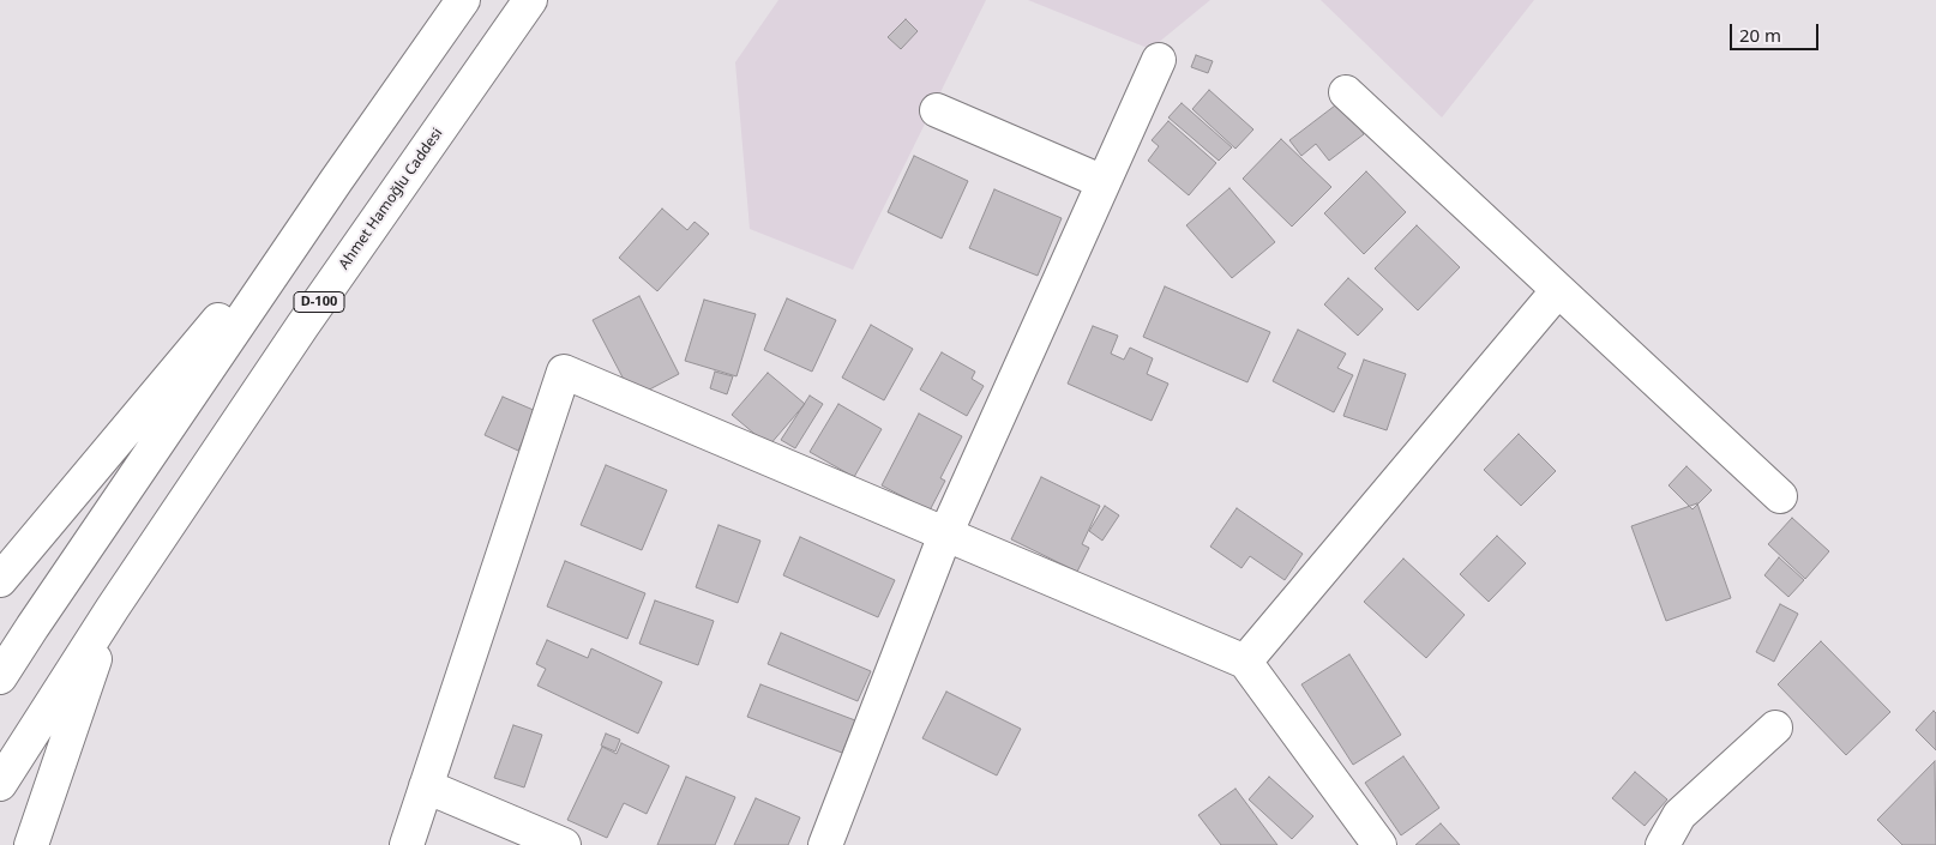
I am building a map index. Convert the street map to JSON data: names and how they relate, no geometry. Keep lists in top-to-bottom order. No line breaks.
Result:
{"streets":{"main road":["Ahmet Hamoğlu Caddesi","D-100"]},"crossings":[["Ahmet Hamoğlu Caddesi","D-100"]],"scale_bar":"20 m"}
